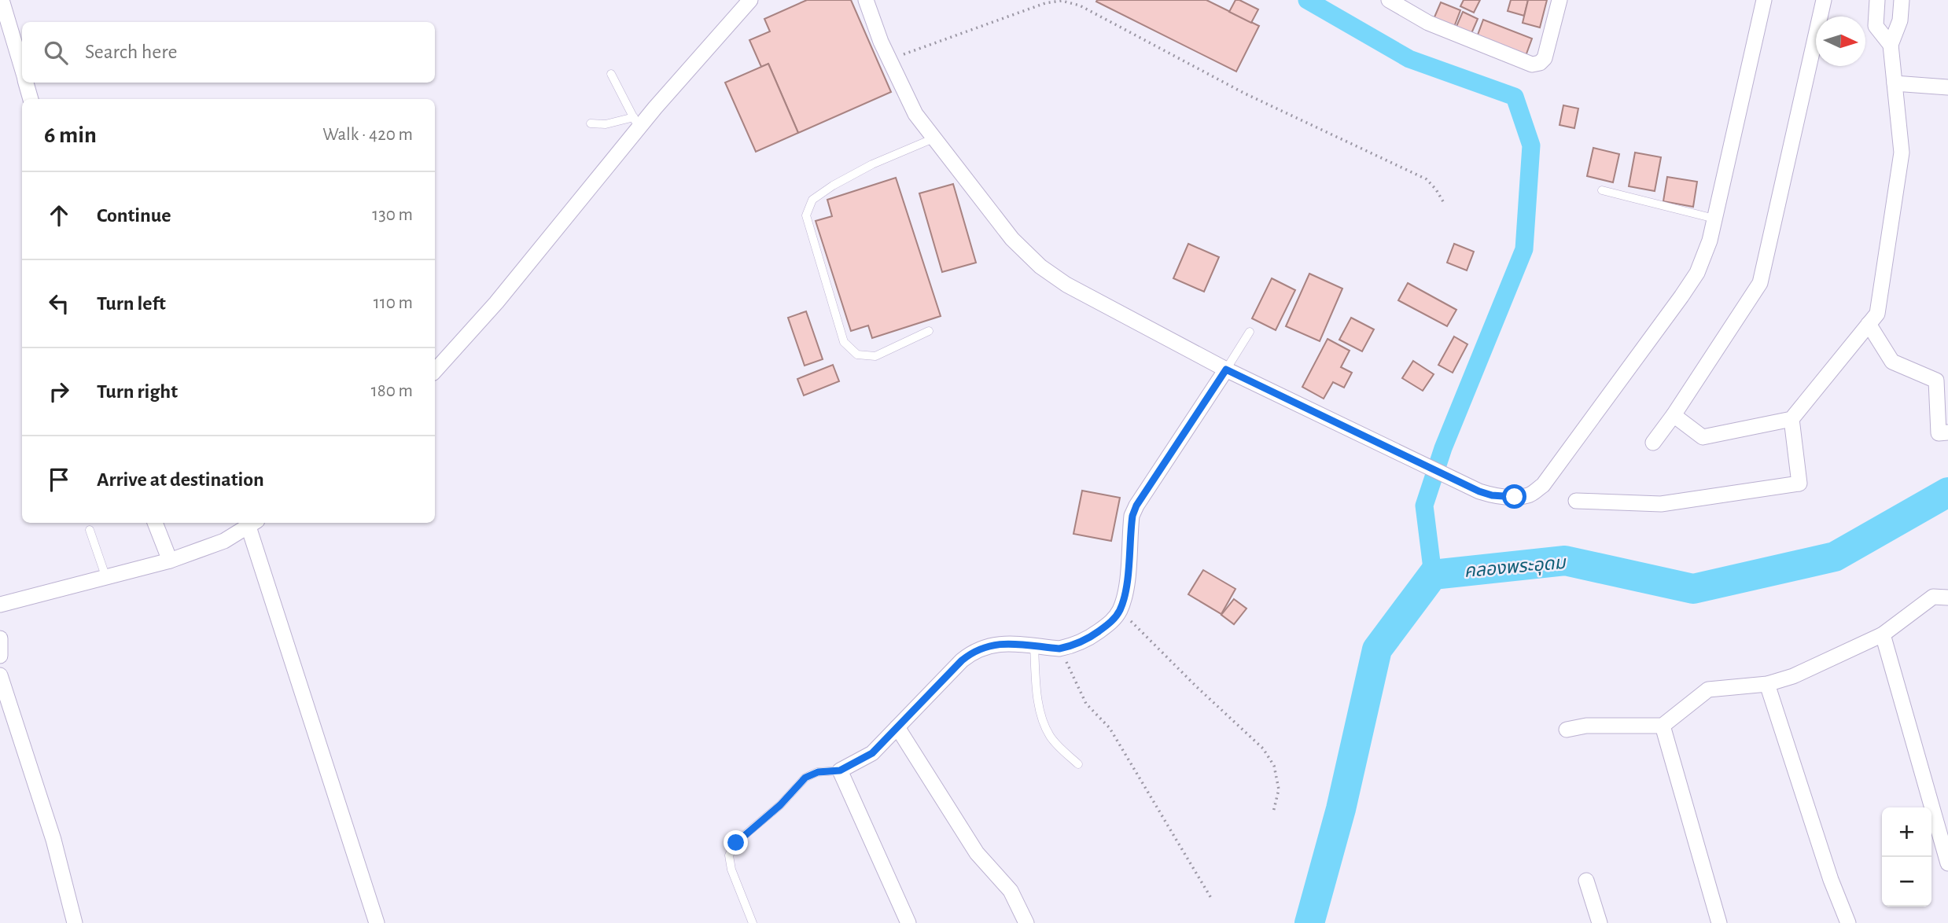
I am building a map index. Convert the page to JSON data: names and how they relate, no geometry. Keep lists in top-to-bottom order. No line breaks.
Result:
{"water":["คลองพระอุดม"],"north":"right","page":{"search":"Search here","heading":["6 min","Walk · 420 m"],"list":[["Continue","130 m"],["Turn left","110 m"],["Turn right","180 m"],"Arrive at destination"],"map_buttons":["+","−"]}}
